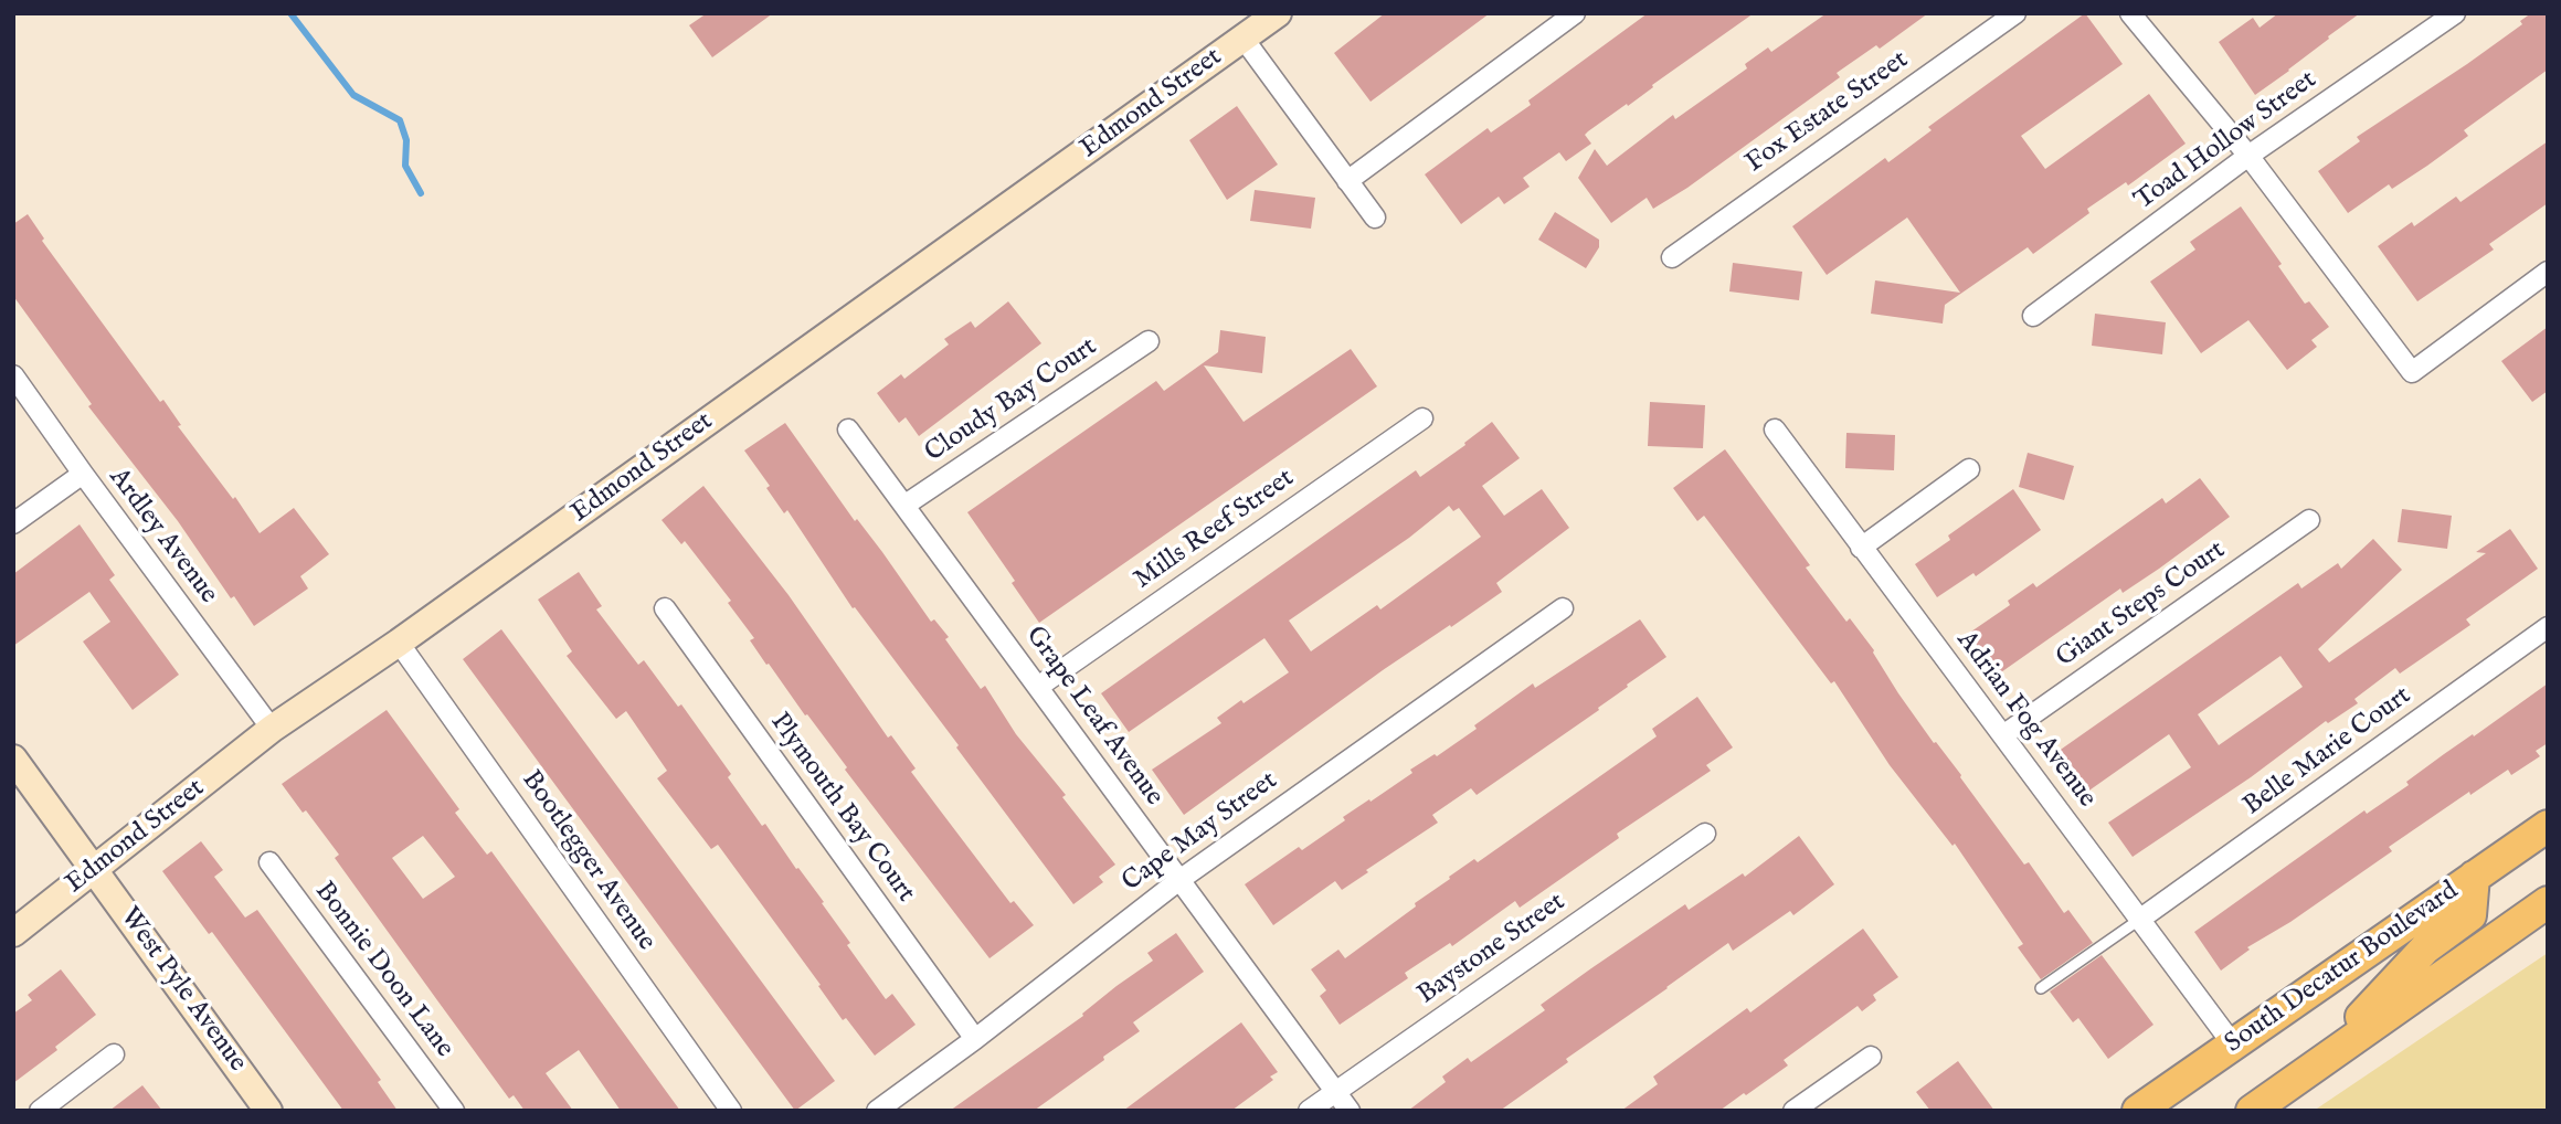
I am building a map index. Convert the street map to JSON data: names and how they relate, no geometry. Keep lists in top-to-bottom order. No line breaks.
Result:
{"streets":{"main road":["South Decatur Boulevard"],"street":["Edmond Street","Fox Estate Street","Toad Hollow Street","Cloudy Bay Court","Mills Reef Street","Ardley Avenue","Giant Steps Court","Grape Leaf Avenue","Adrian Fog Avenue","Belle Marie Court","Plymouth Bay Court","Cape May Street","Bootlegger Avenue","Baystone Street","Bonnie Doon Lane","West Pyle Avenue"]},"crossings":[["Edmond Street","Ardley Avenue"],["Edmond Street","Bootlegger Avenue"],["Edmond Street","West Pyle Avenue"],["Cloudy Bay Court","Grape Leaf Avenue"],["Mills Reef Street","Grape Leaf Avenue"],["Giant Steps Court","Adrian Fog Avenue"],["Grape Leaf Avenue","Cape May Street"],["Grape Leaf Avenue","Baystone Street"],["Adrian Fog Avenue","Belle Marie Court"],["Adrian Fog Avenue","South Decatur Boulevard"],["Plymouth Bay Court","Cape May Street"]]}
